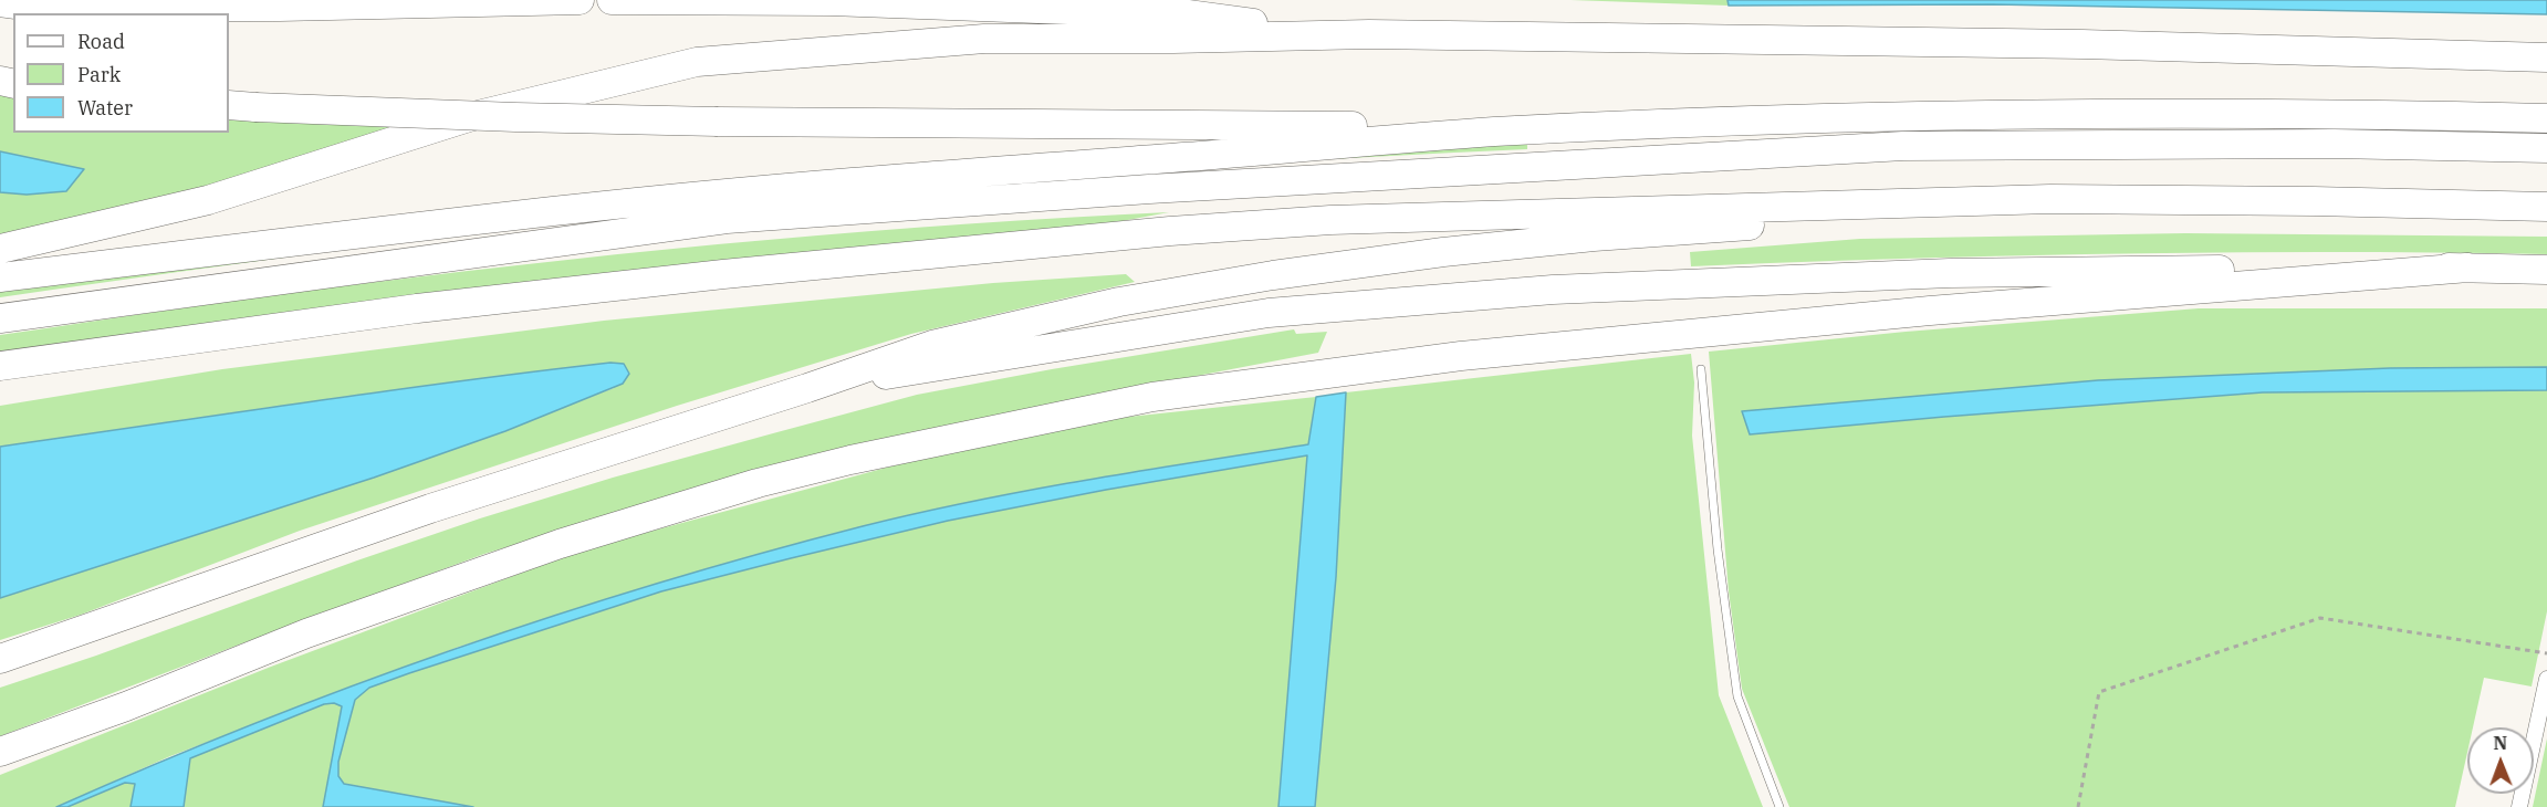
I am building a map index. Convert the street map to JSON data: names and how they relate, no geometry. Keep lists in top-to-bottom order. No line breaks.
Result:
{"legend":["Road","Park","Water"],"north":"top"}
